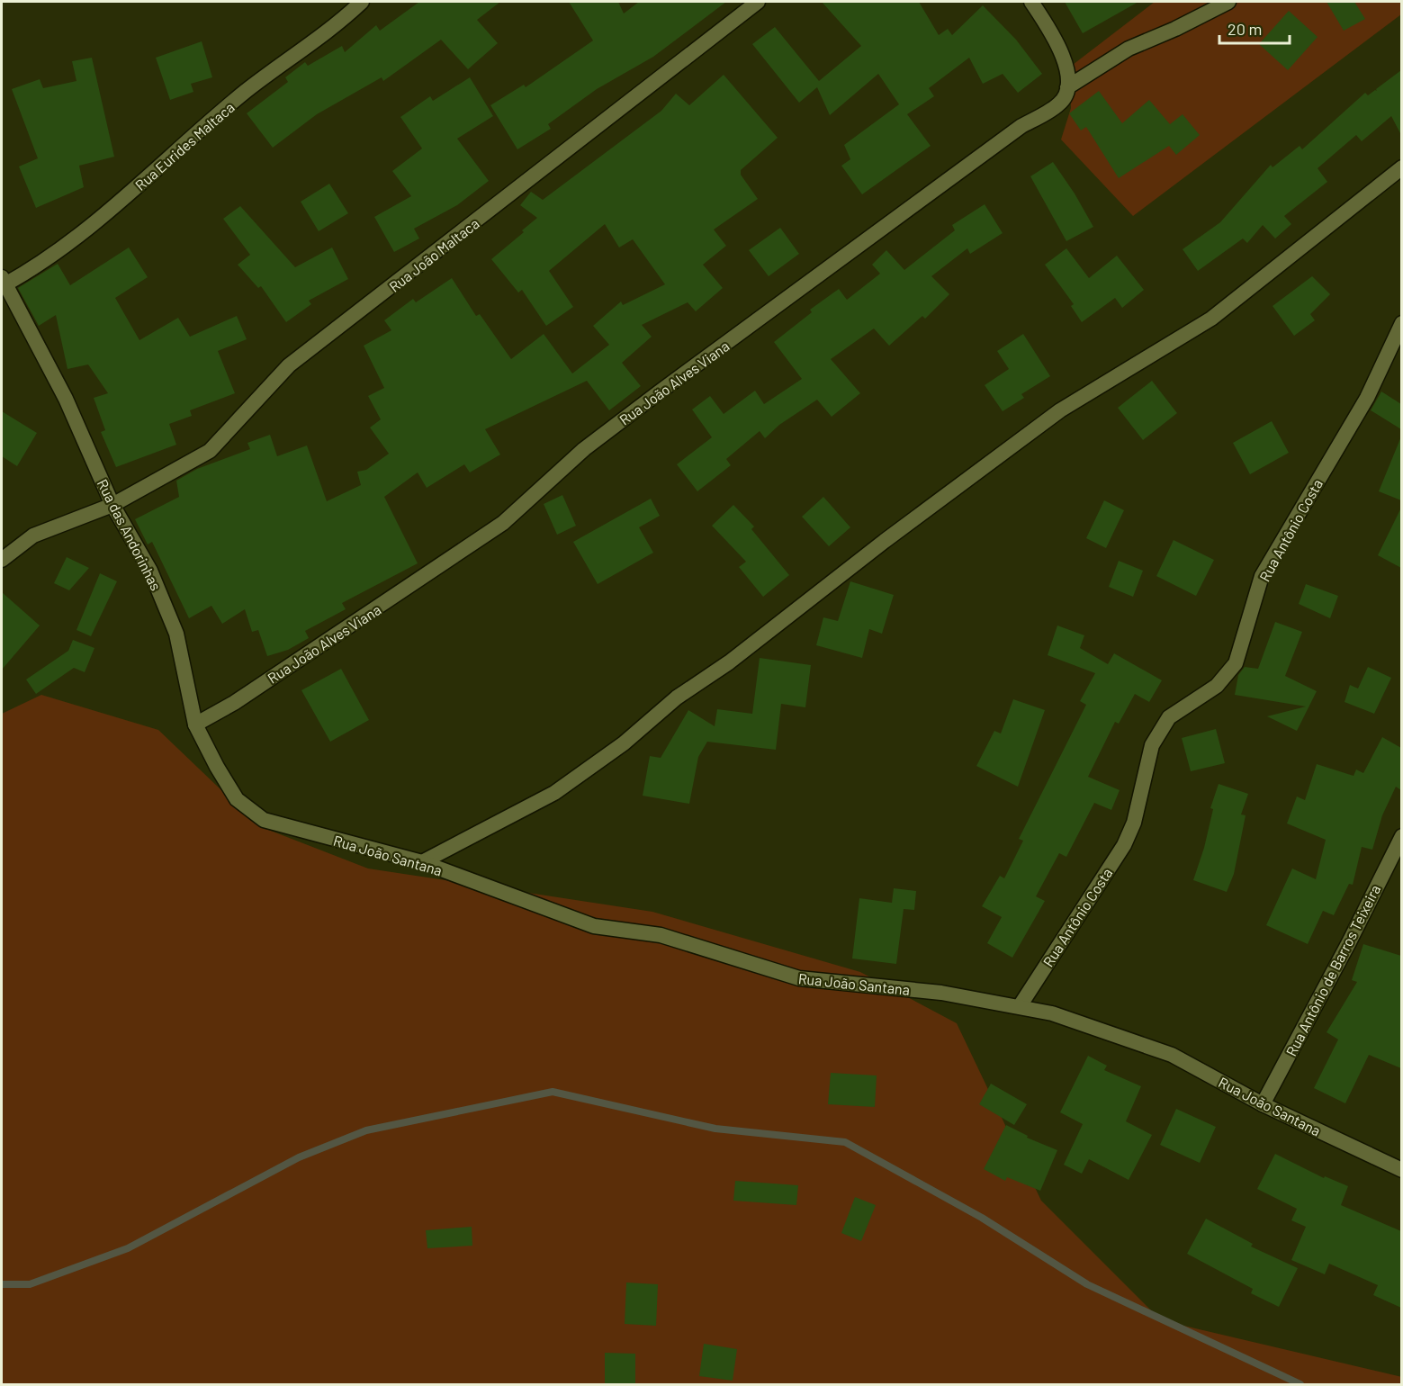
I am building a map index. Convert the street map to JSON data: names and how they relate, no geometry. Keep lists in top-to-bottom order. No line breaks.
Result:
{"streets":{"street":["Rua Eurides Maltaca","Rua João Maltaca","Rua João Alves Viana","Rua Antônio Costa","Rua das Andorinhas","Rua João Santana","Rua Antônio de Barros Teixeira"]},"crossings":[["Rua Eurides Maltaca","Rua das Andorinhas"],["Rua João Maltaca","Rua das Andorinhas"],["Rua João Alves Viana","Rua das Andorinhas"],["Rua Antônio Costa","Rua João Santana"],["Rua das Andorinhas","Rua João Santana"],["Rua João Santana","Rua Antônio de Barros Teixeira"]],"scale_bar":"20 m"}
